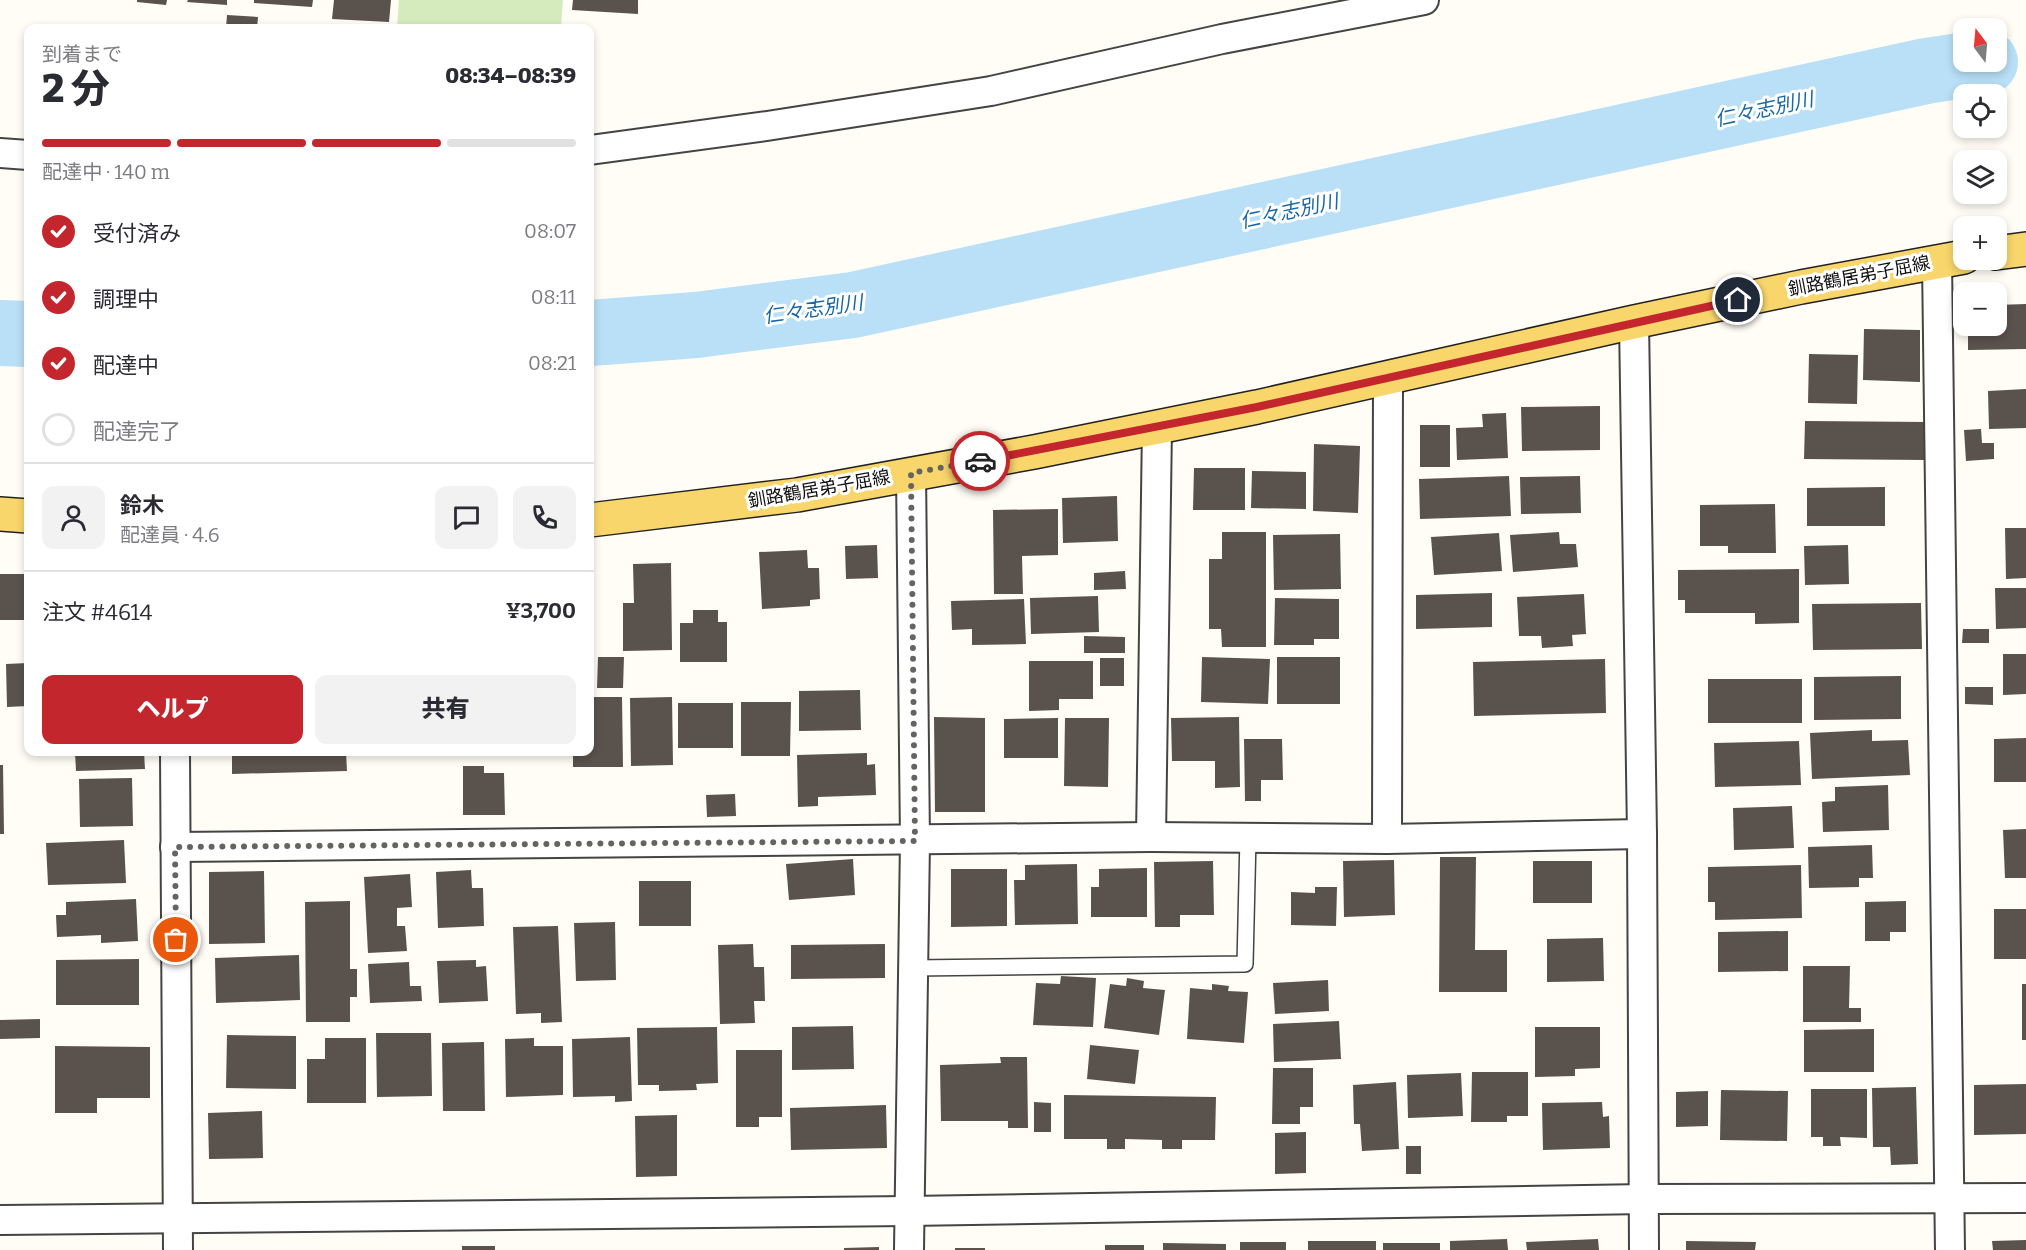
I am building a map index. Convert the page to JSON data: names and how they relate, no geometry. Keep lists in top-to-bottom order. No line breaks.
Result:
{"streets":{"main road":["釧路鶴居弟子屈線"]},"water":["仁々志別川"],"north":"top","page":{"map_buttons":["+","−"],"heading":["2 分","到着まで","08:34–08:39"],"panel":["鈴木","配達員 · 4.6","注文 #4614","¥3,700"],"bar":"配達中 · 140 m","list":[["受付済み","08:07"],["調理中","08:11"],["配達中","08:21"],"配達完了"],"buttons":["ヘルプ","共有"]}}
